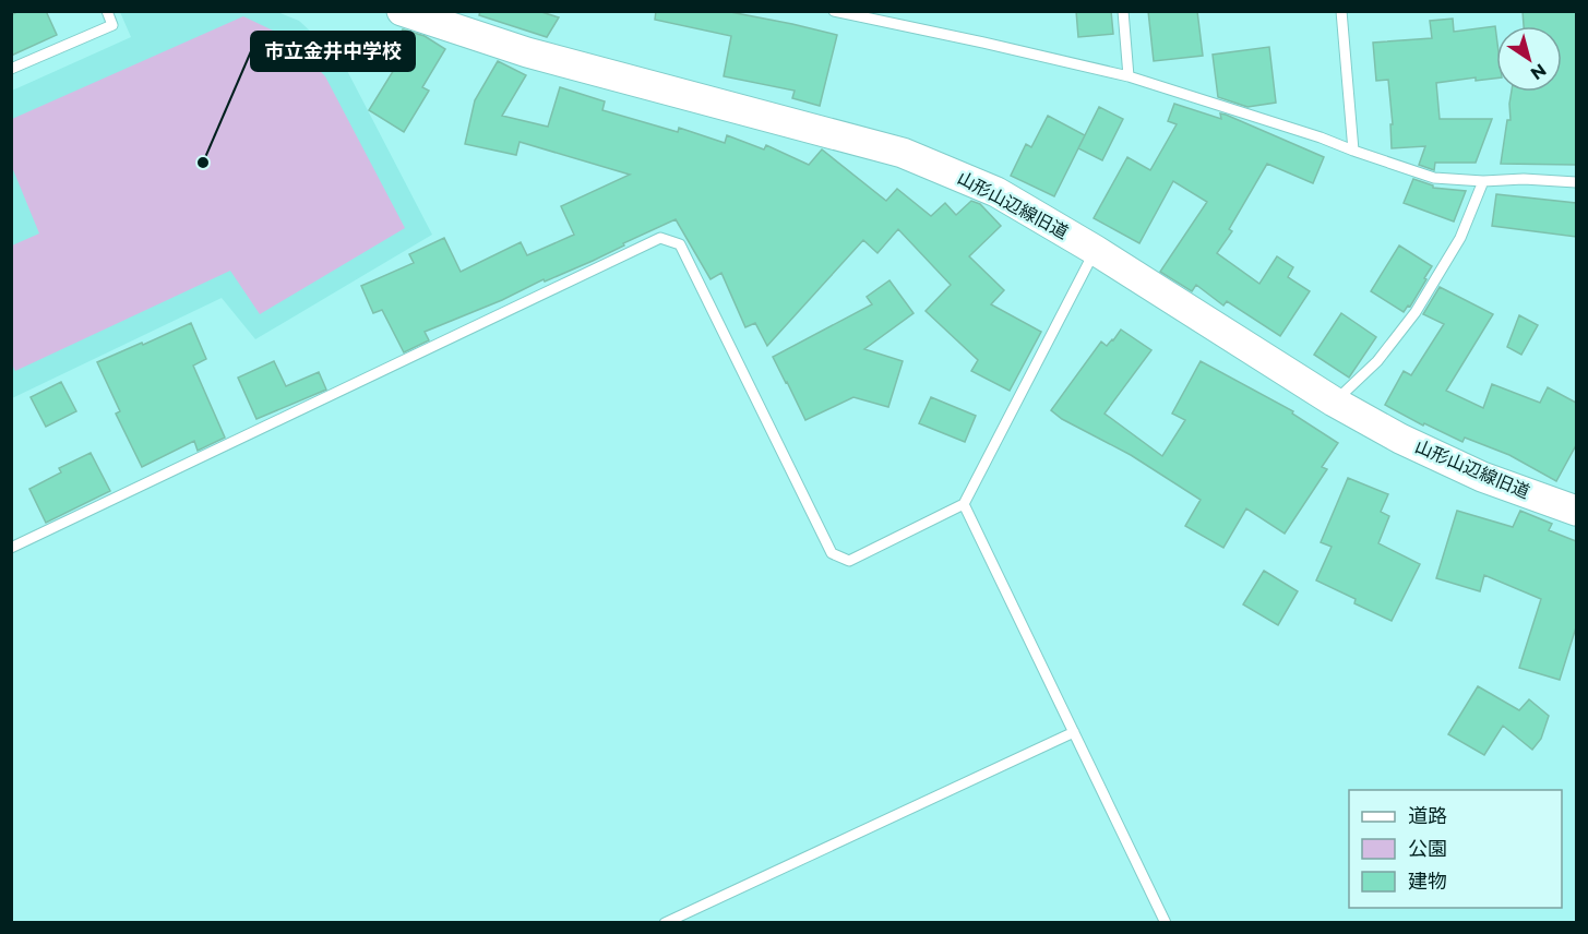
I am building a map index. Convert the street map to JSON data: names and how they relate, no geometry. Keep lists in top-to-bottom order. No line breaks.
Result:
{"streets":{"street":["山形山辺線旧道"]},"places":["市立金井中学校"],"legend":["道路","公園","建物"],"north":"bottom right"}
